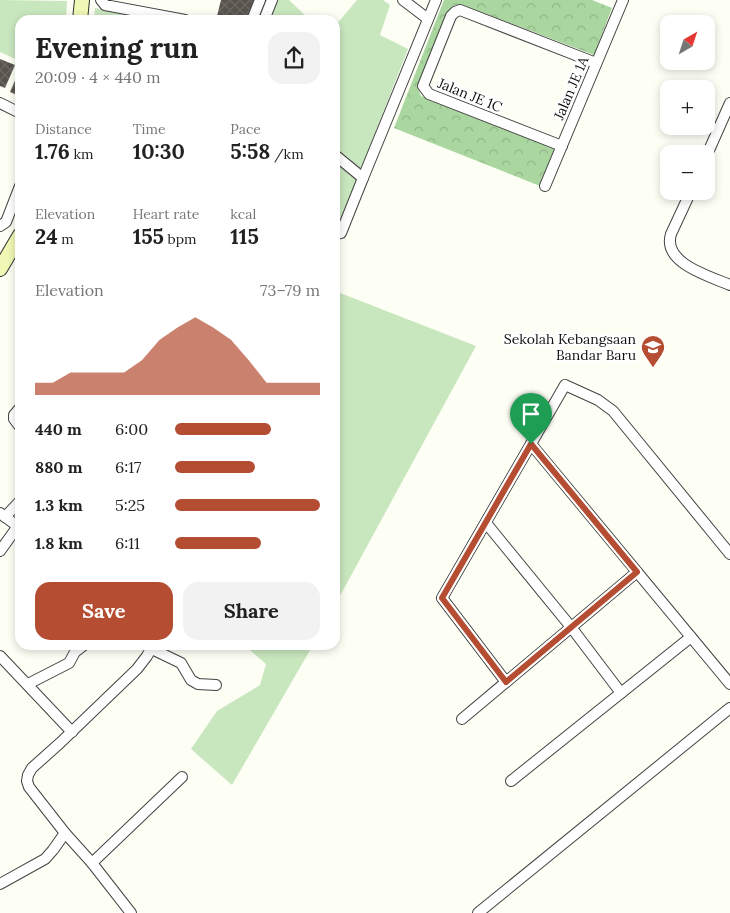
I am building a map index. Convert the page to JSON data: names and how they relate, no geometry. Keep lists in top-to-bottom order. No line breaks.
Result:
{"streets":{"street":["Jalan JE 1A","Jalan JE 1C"]},"crossings":[["Jalan JE 1A","Jalan JE 1C"]],"places":{"school or university":["Sekolah Kebangsaan Bandar Baru"]},"north":"top right","page":{"map_buttons":["+","−"],"heading":["Evening run","20:09 · 4 × 440 m"],"stats":[["Distance","1.76 km"],["Time","10:30"],["Pace","5:58 /km"],["Elevation","24 m"],["Heart rate","155 bpm"],["kcal","115"]],"chart":["Elevation","73–79 m"],"list":[{"name":"440 m","note":"6:00"},{"name":"880 m","note":"6:17"},{"name":"1.3 km","note":"5:25"},{"name":"1.8 km","note":"6:11"}],"buttons":["Save","Share"]}}
